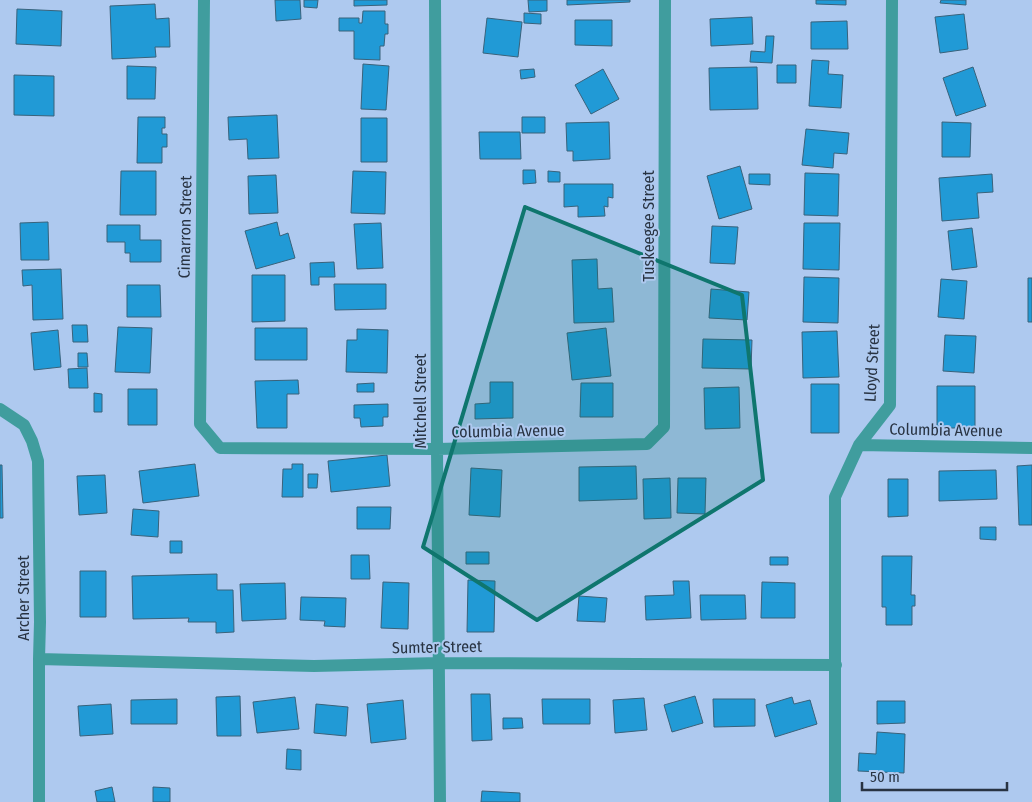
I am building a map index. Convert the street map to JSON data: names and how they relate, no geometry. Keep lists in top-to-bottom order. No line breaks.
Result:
{"streets":{"street":["Tuskeegee Street","Cimarron Street","Lloyd Street","Mitchell Street","Columbia Avenue","Archer Street","Sumter Street"]},"crossings":[["Tuskeegee Street","Columbia Avenue"],["Cimarron Street","Columbia Avenue"],["Lloyd Street","Columbia Avenue"],["Lloyd Street","Sumter Street"],["Mitchell Street","Columbia Avenue"],["Mitchell Street","Sumter Street"],["Archer Street","Sumter Street"]],"scale_bar":"50 m"}
